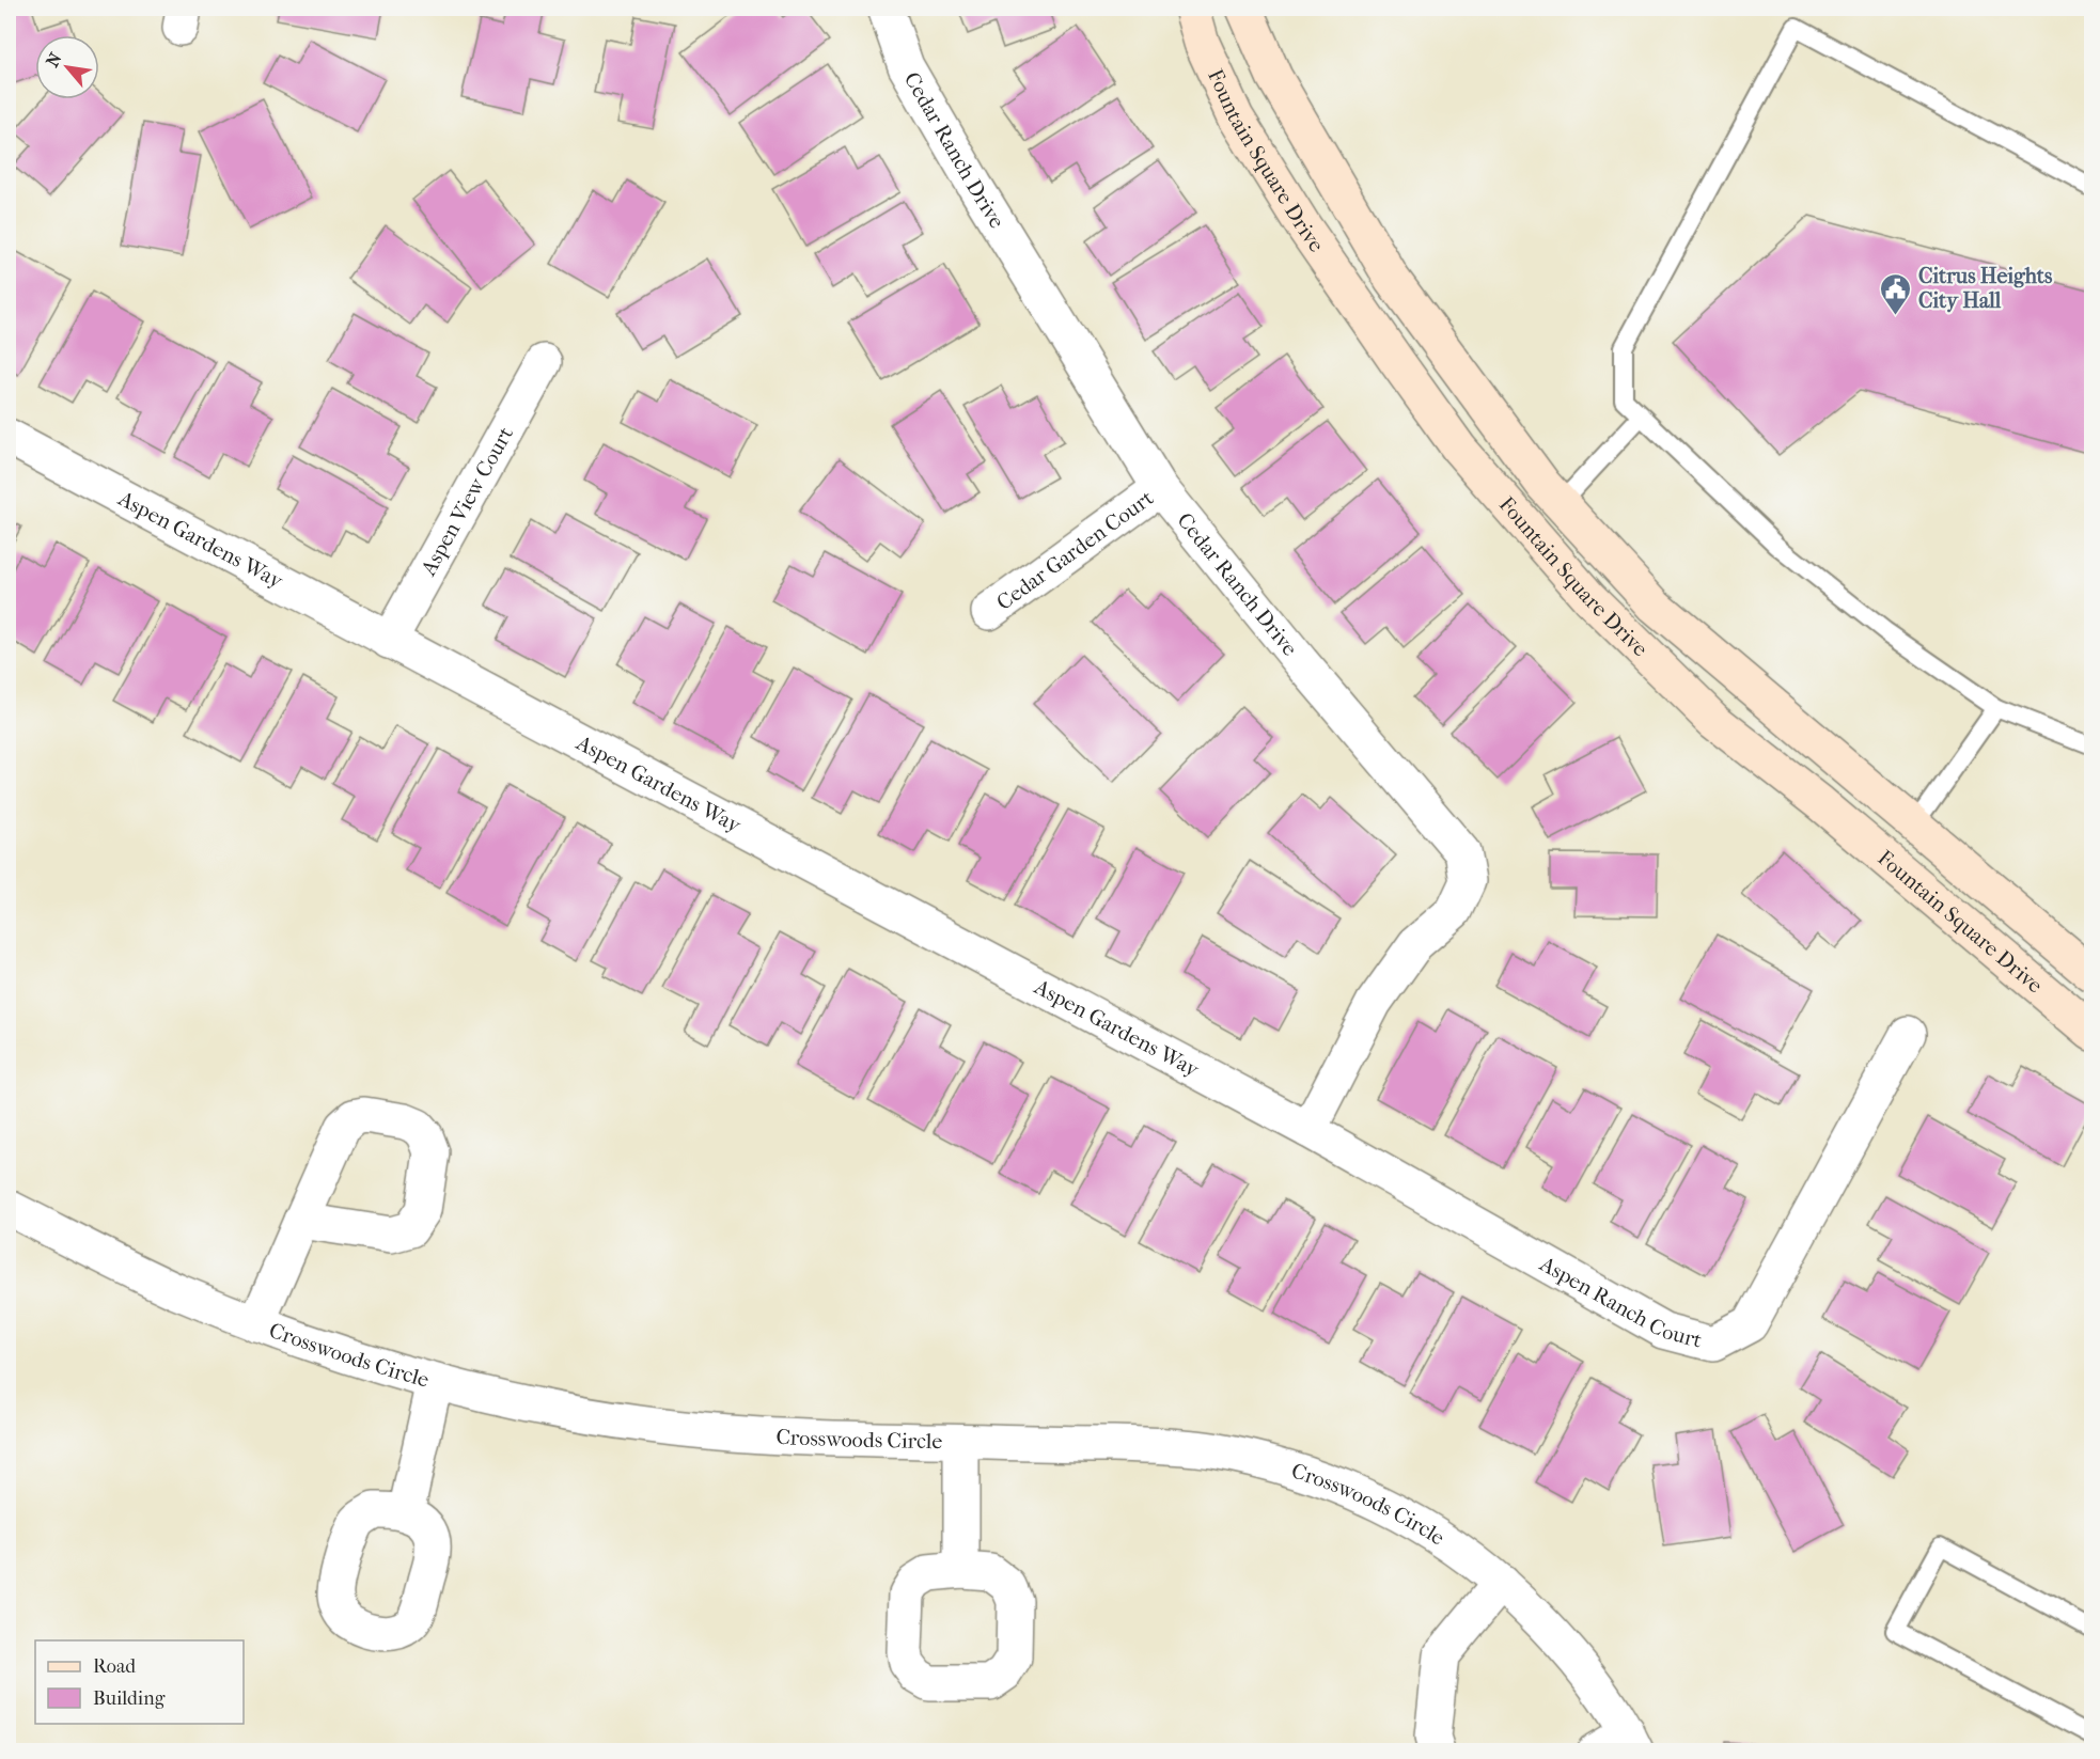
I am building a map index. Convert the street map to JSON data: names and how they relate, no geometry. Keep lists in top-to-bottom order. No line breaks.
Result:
{"streets":{"street":["Cedar Ranch Drive","Fountain Square Drive","Aspen View Court","Aspen Gardens Way","Cedar Garden Court","Aspen Ranch Court","Crosswoods Circle"]},"crossings":[["Cedar Ranch Drive","Aspen Gardens Way"],["Cedar Ranch Drive","Cedar Garden Court"],["Cedar Ranch Drive","Aspen Ranch Court"],["Aspen View Court","Aspen Gardens Way"],["Aspen Gardens Way","Aspen Ranch Court"]],"places":{"public building":["Citrus Heights City Hall"]},"legend":["Road","Building"],"north":"top left"}
